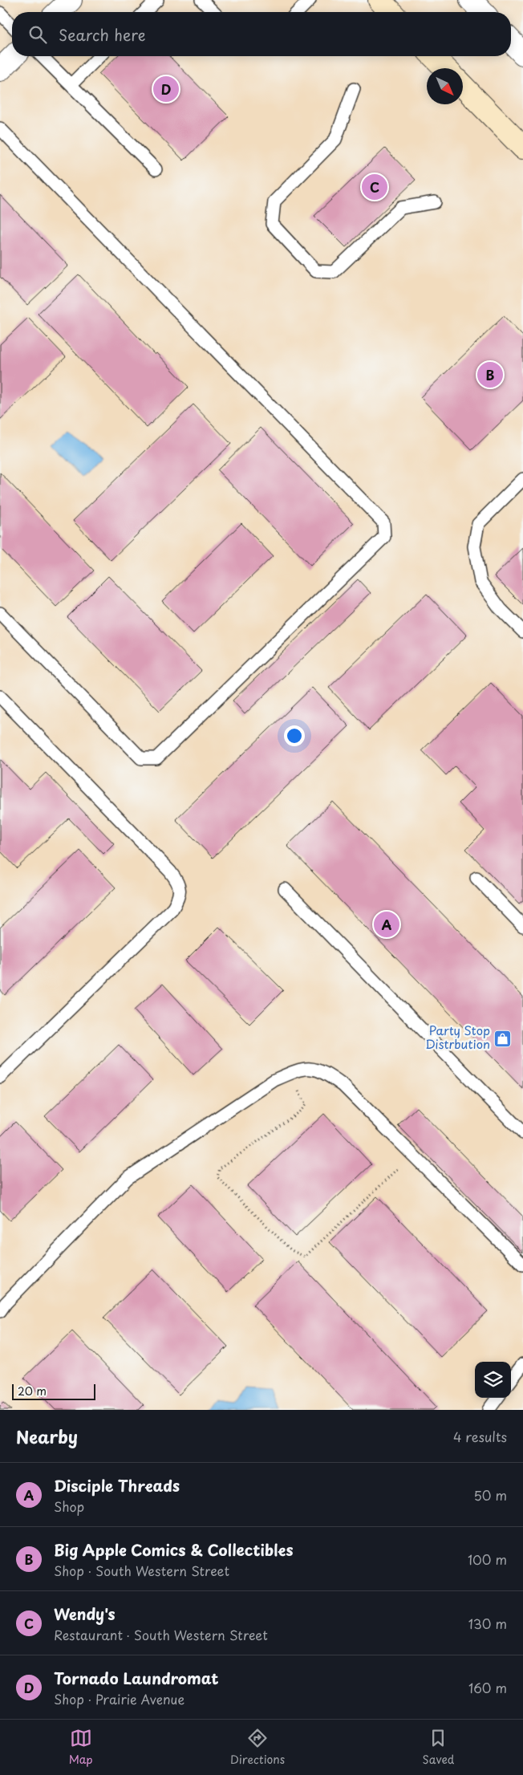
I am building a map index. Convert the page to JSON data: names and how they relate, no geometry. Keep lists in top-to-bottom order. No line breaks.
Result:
{"places":{"shop":["Party Stop Distrbution"]},"scale_bar":"20 m","north":"bottom right","page":{"search":"Search here","pins":["D","C","B","A"],"scale":"20 m","heading":["Nearby","4 results"],"list":[{"mark":"A","name":"Disciple Threads","note":"Shop","value":"50 m"},{"mark":"B","name":"Big Apple Comics & Collectibles","note":"Shop · South Western Street","value":"100 m"},{"mark":"C","name":"Wendy's","note":"Restaurant · South Western Street","value":"130 m"},{"mark":"D","name":"Tornado Laundromat","note":"Shop · Prairie Avenue","value":"160 m"}],"nav":["Map","Directions","Saved"]}}
